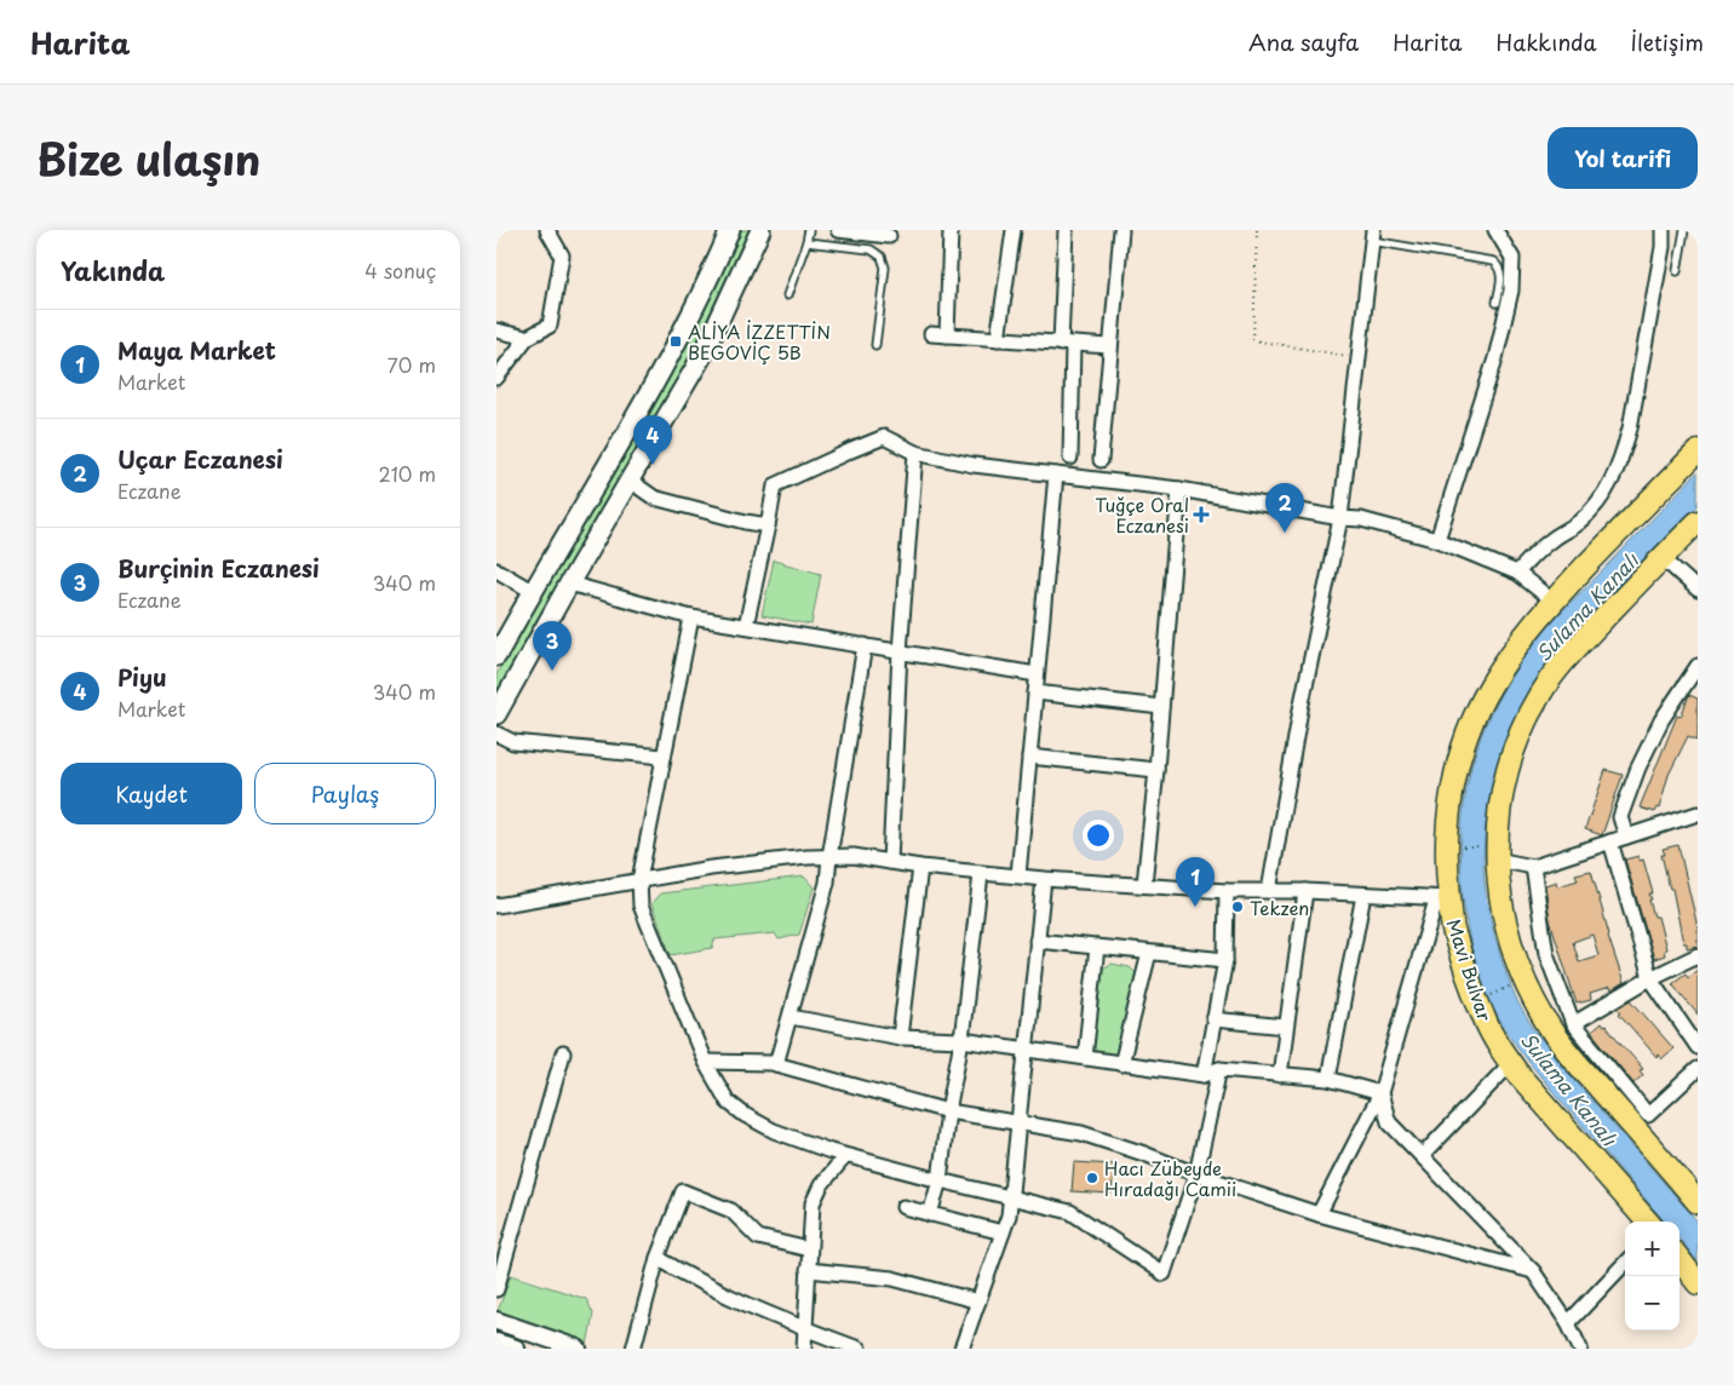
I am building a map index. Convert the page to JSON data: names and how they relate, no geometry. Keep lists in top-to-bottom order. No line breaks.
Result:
{"streets":{"main road":["Mavi Bulvar"]},"water":["Sulama Kanalı"],"places":{"transit":["ALİYA İZZETTİN BEGOVİÇ 5B"],"health":["Tuğçe Oral Eczanesi"],"other":["Tekzen","Hacı Zübeyde Hıradağı Camii"]},"page":{"header":"Harita","nav":["Ana sayfa","Harita","Hakkında","İletişim"],"title":"Bize ulaşın","buttons":["Yol tarifi",["Kaydet","Paylaş"]],"heading":["Yakında","4 sonuç"],"list":[{"mark":"1","name":"Maya Market","note":"Market","value":"70 m"},{"mark":"2","name":"Uçar Eczanesi","note":"Eczane","value":"210 m"},{"mark":"3","name":"Burçinin Eczanesi","note":"Eczane","value":"340 m"},{"mark":"4","name":"Piyu","note":"Market","value":"340 m"}],"pins":["4","2","3","1"],"map_buttons":["+","−"]}}
